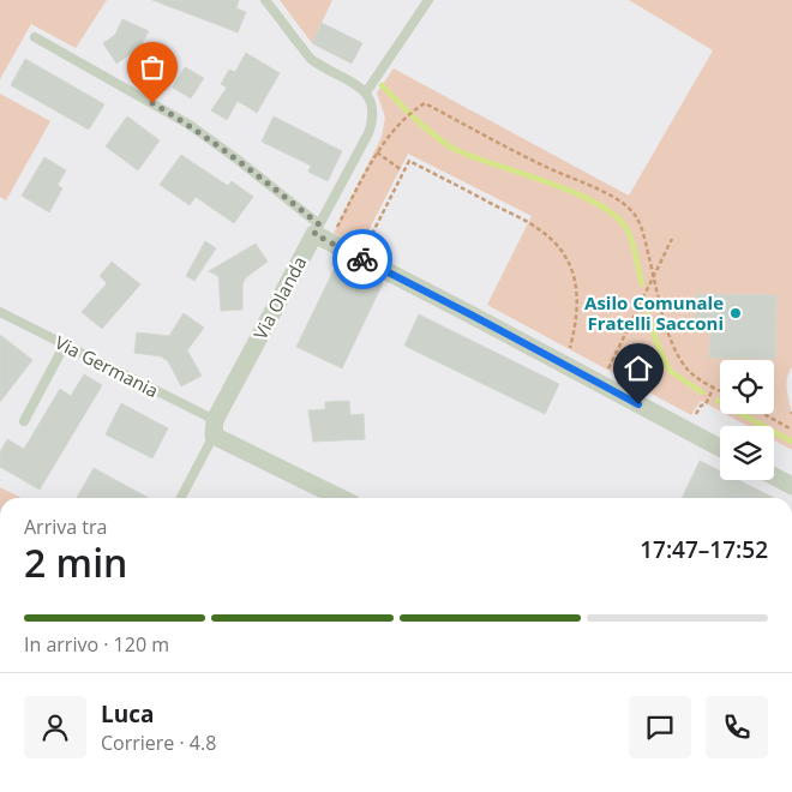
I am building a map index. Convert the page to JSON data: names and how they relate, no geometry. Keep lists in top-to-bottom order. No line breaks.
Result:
{"streets":{"street":["Via Olanda","Via Germania"]},"crossings":[["Via Olanda","Via Germania"]],"places":["Asilo Comunale Fratelli Sacconi"],"page":{"heading":["2 min","Arriva tra","17:47–17:52"],"panel":["Luca","Corriere · 4.8"],"bar":"In arrivo · 120 m"}}
